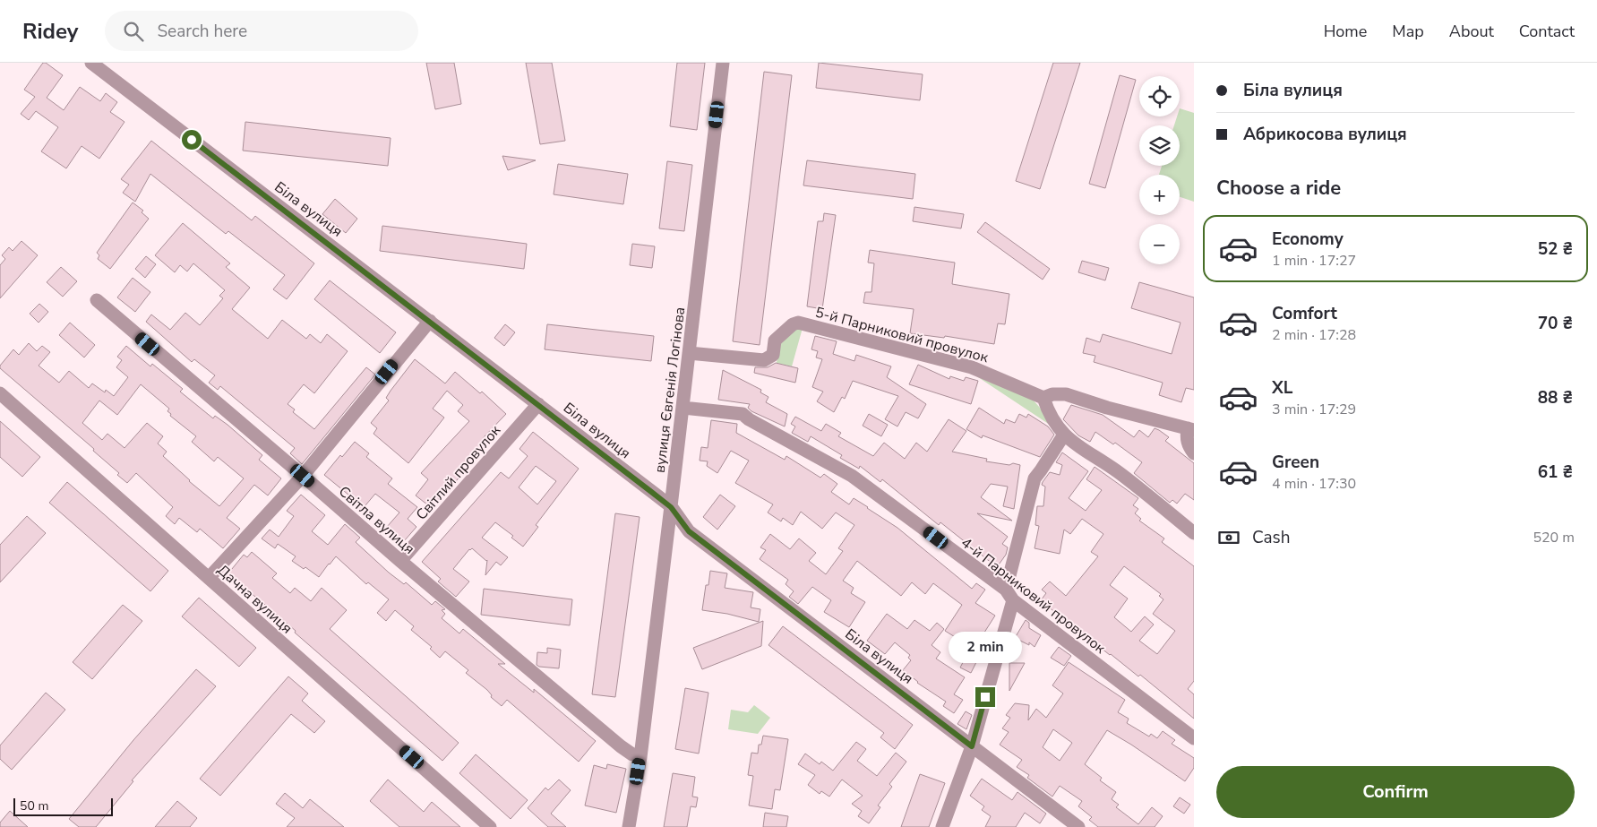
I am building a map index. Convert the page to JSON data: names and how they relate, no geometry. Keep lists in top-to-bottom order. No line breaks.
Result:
{"streets":{"street":["Біла вулиця","5-й Парниковий провулок","вулиця Євгенія Логінова","Світлий провулок","Світла вулиця","4-й Парниковий провулок","Дачна вулиця"]},"crossings":[["Біла вулиця","вулиця Євгенія Логінова"],["Біла вулиця","Світлий провулок"],["5-й Парниковий провулок","вулиця Євгенія Логінова"],["вулиця Євгенія Логінова","Світла вулиця"],["вулиця Євгенія Логінова","4-й Парниковий провулок"],["Світлий провулок","Світла вулиця"]],"scale_bar":"50 m","page":{"header":"Ridey","search":"Search here","nav":["Home","Map","About","Contact"],"banner":["Біла вулиця","Абрикосова вулиця"],"map_buttons":["+","−"],"heading":"Choose a ride","list":[{"name":"Economy","note":"1 min · 17:27","value":"52 ₴"},{"name":"Comfort","note":"2 min · 17:28","value":"70 ₴"},{"name":"XL","note":"3 min · 17:29","value":"88 ₴"},{"name":"Green","note":"4 min · 17:30","value":"61 ₴"}],"pay":["Cash","520 m"],"bubble":"2 min","buttons":"Confirm","scale":"50 m"}}
